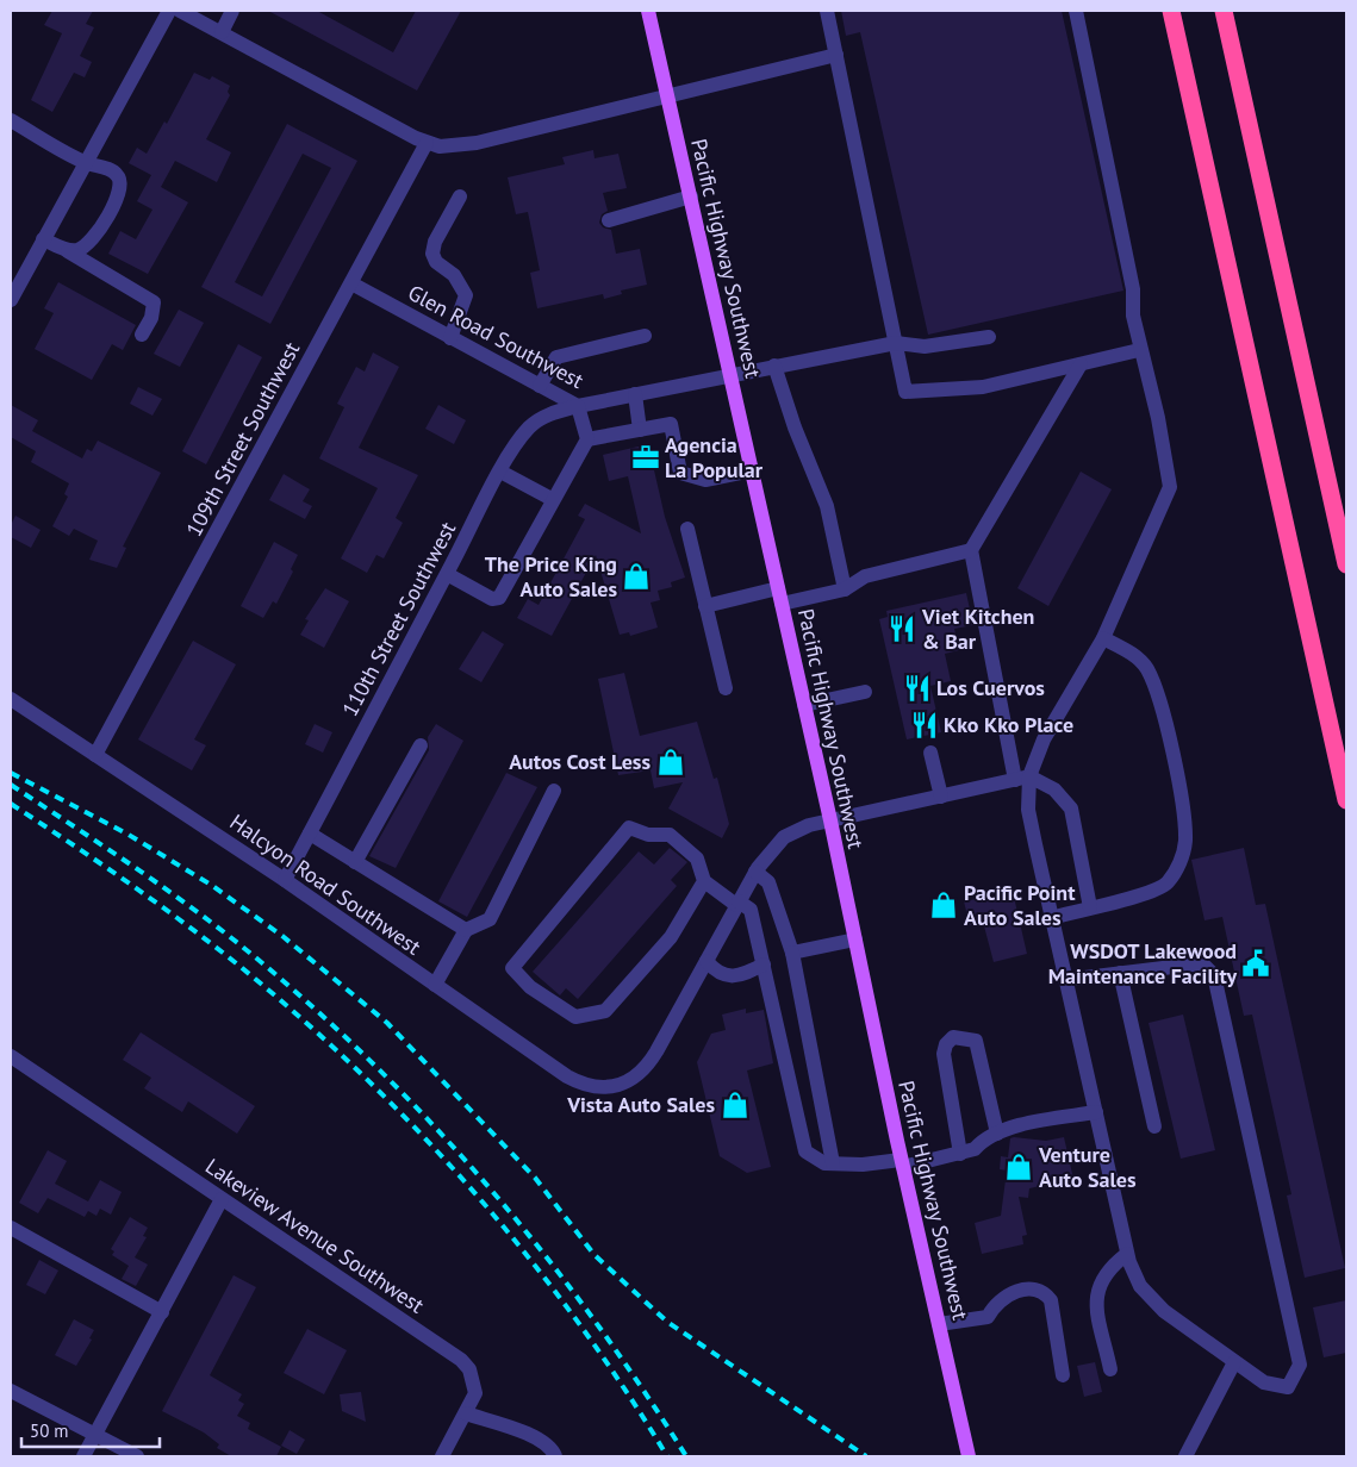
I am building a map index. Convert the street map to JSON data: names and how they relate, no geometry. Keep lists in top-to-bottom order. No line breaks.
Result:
{"streets":{"main road":["Pacific Highway Southwest"],"street":["Glen Road Southwest","109th Street Southwest","110th Street Southwest","Halcyon Road Southwest","Lakeview Avenue Southwest"]},"crossings":[["Pacific Highway Southwest","Glen Road Southwest"],["Glen Road Southwest","109th Street Southwest"],["Glen Road Southwest","110th Street Southwest"],["109th Street Southwest","Halcyon Road Southwest"],["110th Street Southwest","Halcyon Road Southwest"]],"places":{"office":["Agencia La Popular"],"shop":["The Price King Auto Sales","Autos Cost Less","Pacific Point Auto Sales","Vista Auto Sales","Venture Auto Sales"],"restaurant":["Viet Kitchen & Bar","Los Cuervos","Kko Kko Place"],"public building":["WSDOT Lakewood Maintenance Facility"]},"scale_bar":"50 m"}
